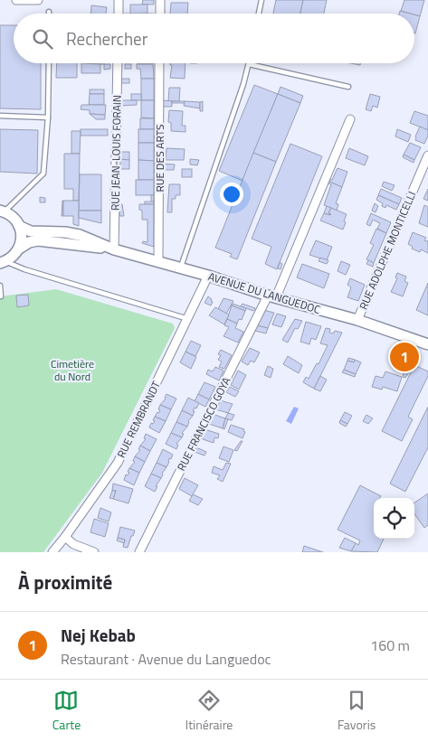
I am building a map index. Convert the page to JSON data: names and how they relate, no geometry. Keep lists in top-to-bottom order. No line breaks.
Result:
{"streets":{"main road":["AVENUE DU LANGUEDOC"],"street":["RUE JEAN-LOUIS FORAIN","RUE DES ARTS","RUE ADOLPHE MONTICELLI","RUE REMBRANDT","RUE FRANCISCO GOYA"]},"crossings":[["RUE JEAN-LOUIS FORAIN","AVENUE DU LANGUEDOC"],["RUE DES ARTS","AVENUE DU LANGUEDOC"],["RUE ADOLPHE MONTICELLI","AVENUE DU LANGUEDOC"],["AVENUE DU LANGUEDOC","RUE REMBRANDT"],["AVENUE DU LANGUEDOC","RUE FRANCISCO GOYA"]],"parks":["Cimetière du Nord"],"page":{"search":"Rechercher","pins":"1","heading":"À proximité","list":[{"mark":"1","name":"Nej Kebab","note":"Restaurant · Avenue du Languedoc","value":"160 m"}],"nav":["Carte","Itinéraire","Favoris"]}}
